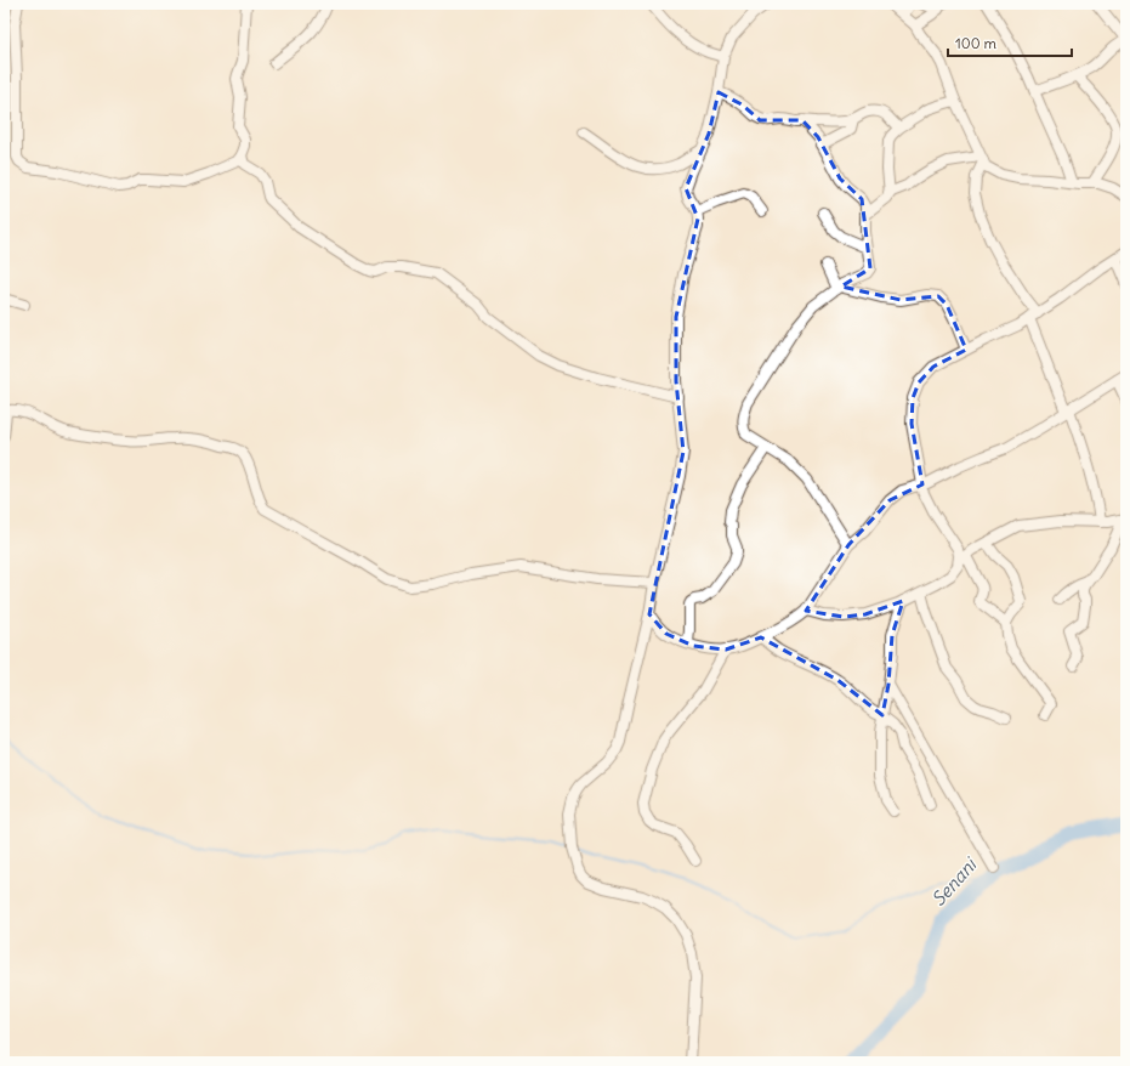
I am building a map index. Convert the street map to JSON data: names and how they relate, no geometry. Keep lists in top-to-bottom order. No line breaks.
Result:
{"water":["Senani"],"scale_bar":"100 m"}
